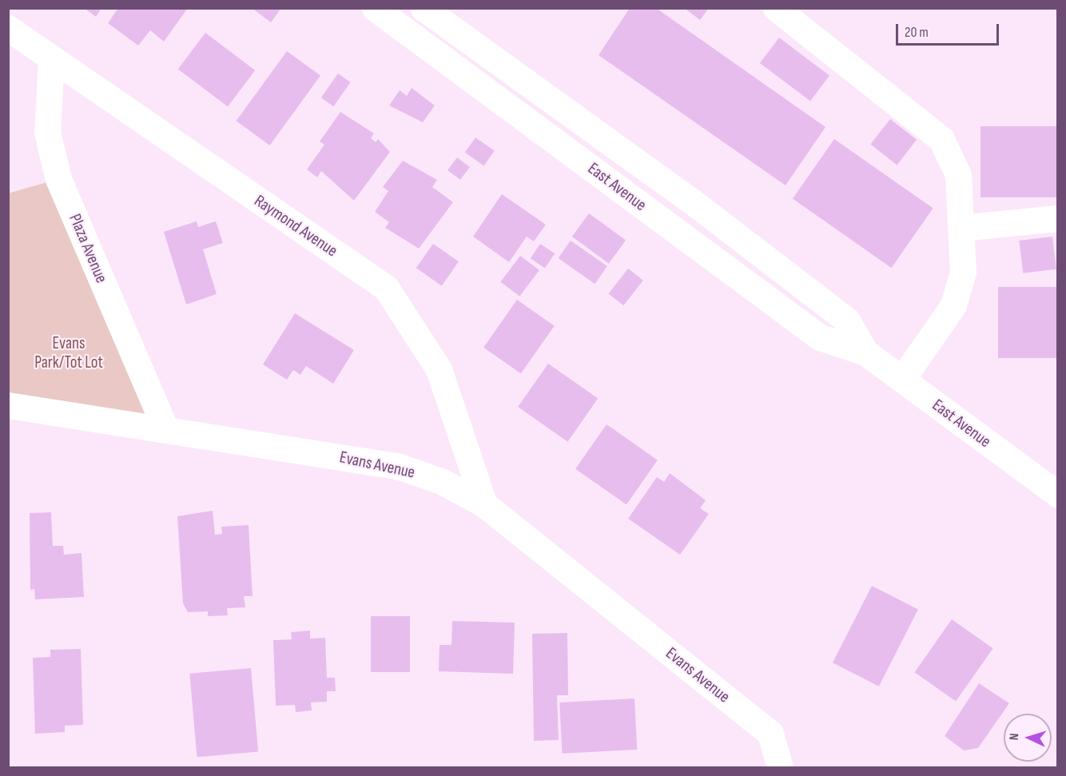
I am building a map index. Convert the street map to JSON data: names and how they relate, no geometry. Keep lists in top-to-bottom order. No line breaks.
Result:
{"streets":{"street":["East Avenue","Raymond Avenue","Plaza Avenue","Evans Avenue"]},"crossings":[["Raymond Avenue","Plaza Avenue"],["Raymond Avenue","Evans Avenue"],["Plaza Avenue","Evans Avenue"]],"parks":["Evans Park/Tot Lot"],"scale_bar":"20 m","north":"left"}
